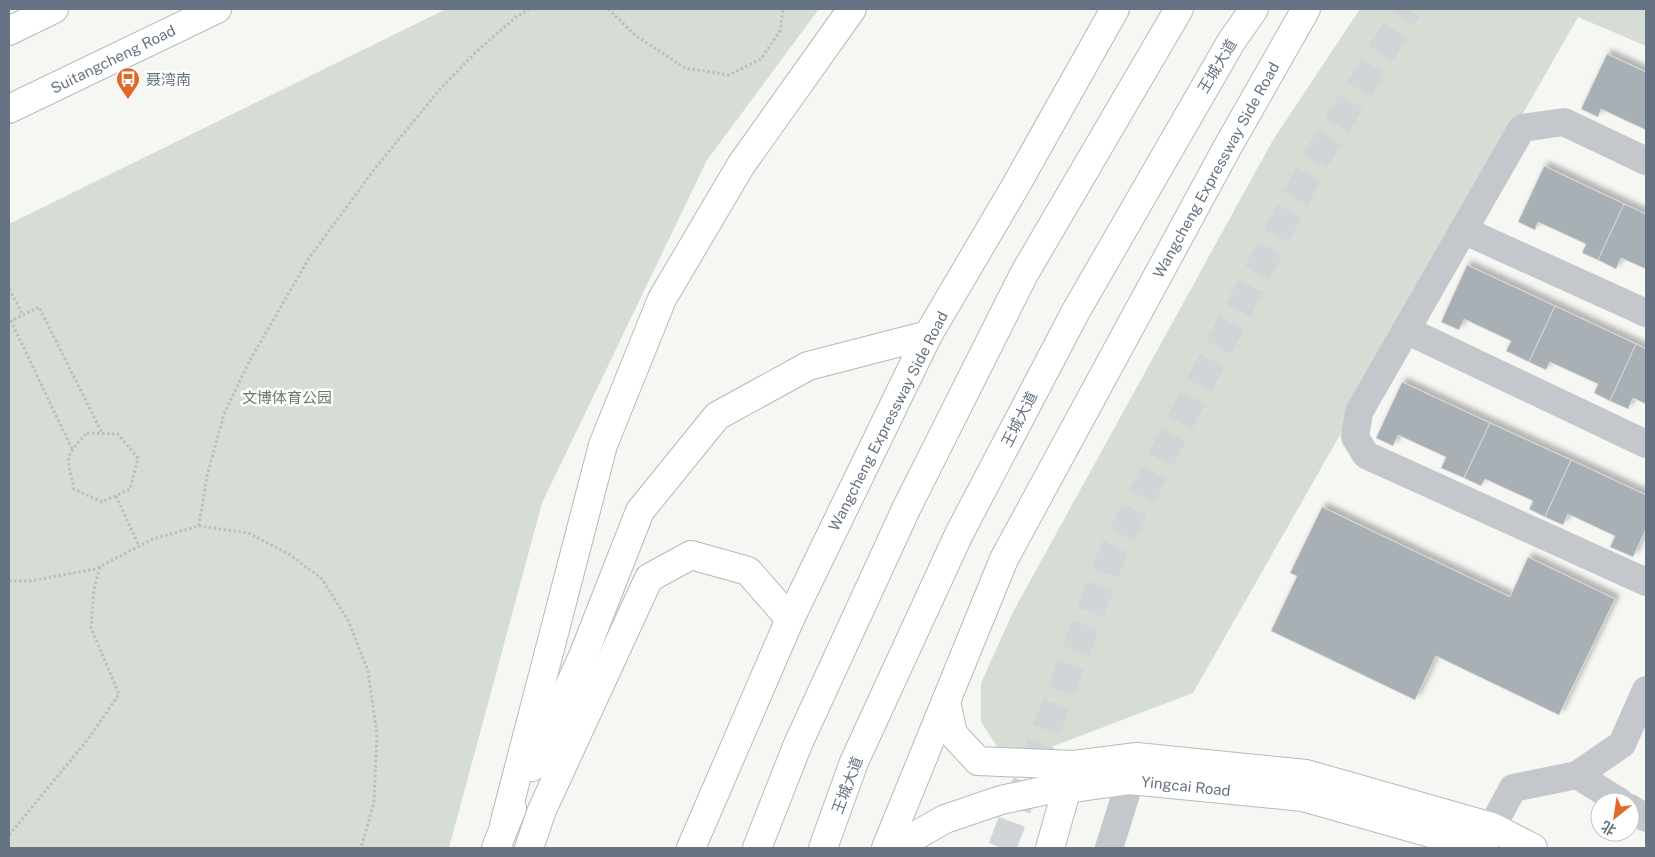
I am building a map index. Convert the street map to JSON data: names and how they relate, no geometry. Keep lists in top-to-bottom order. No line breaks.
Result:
{"streets":{"main road":["Suitangcheng Road","王城大道","Wangcheng Expressway Side Road","Yingcai Road"]},"parks":["文博体育公园"],"places":{"bus stop":["聂湾南"]},"north":"bottom left"}
